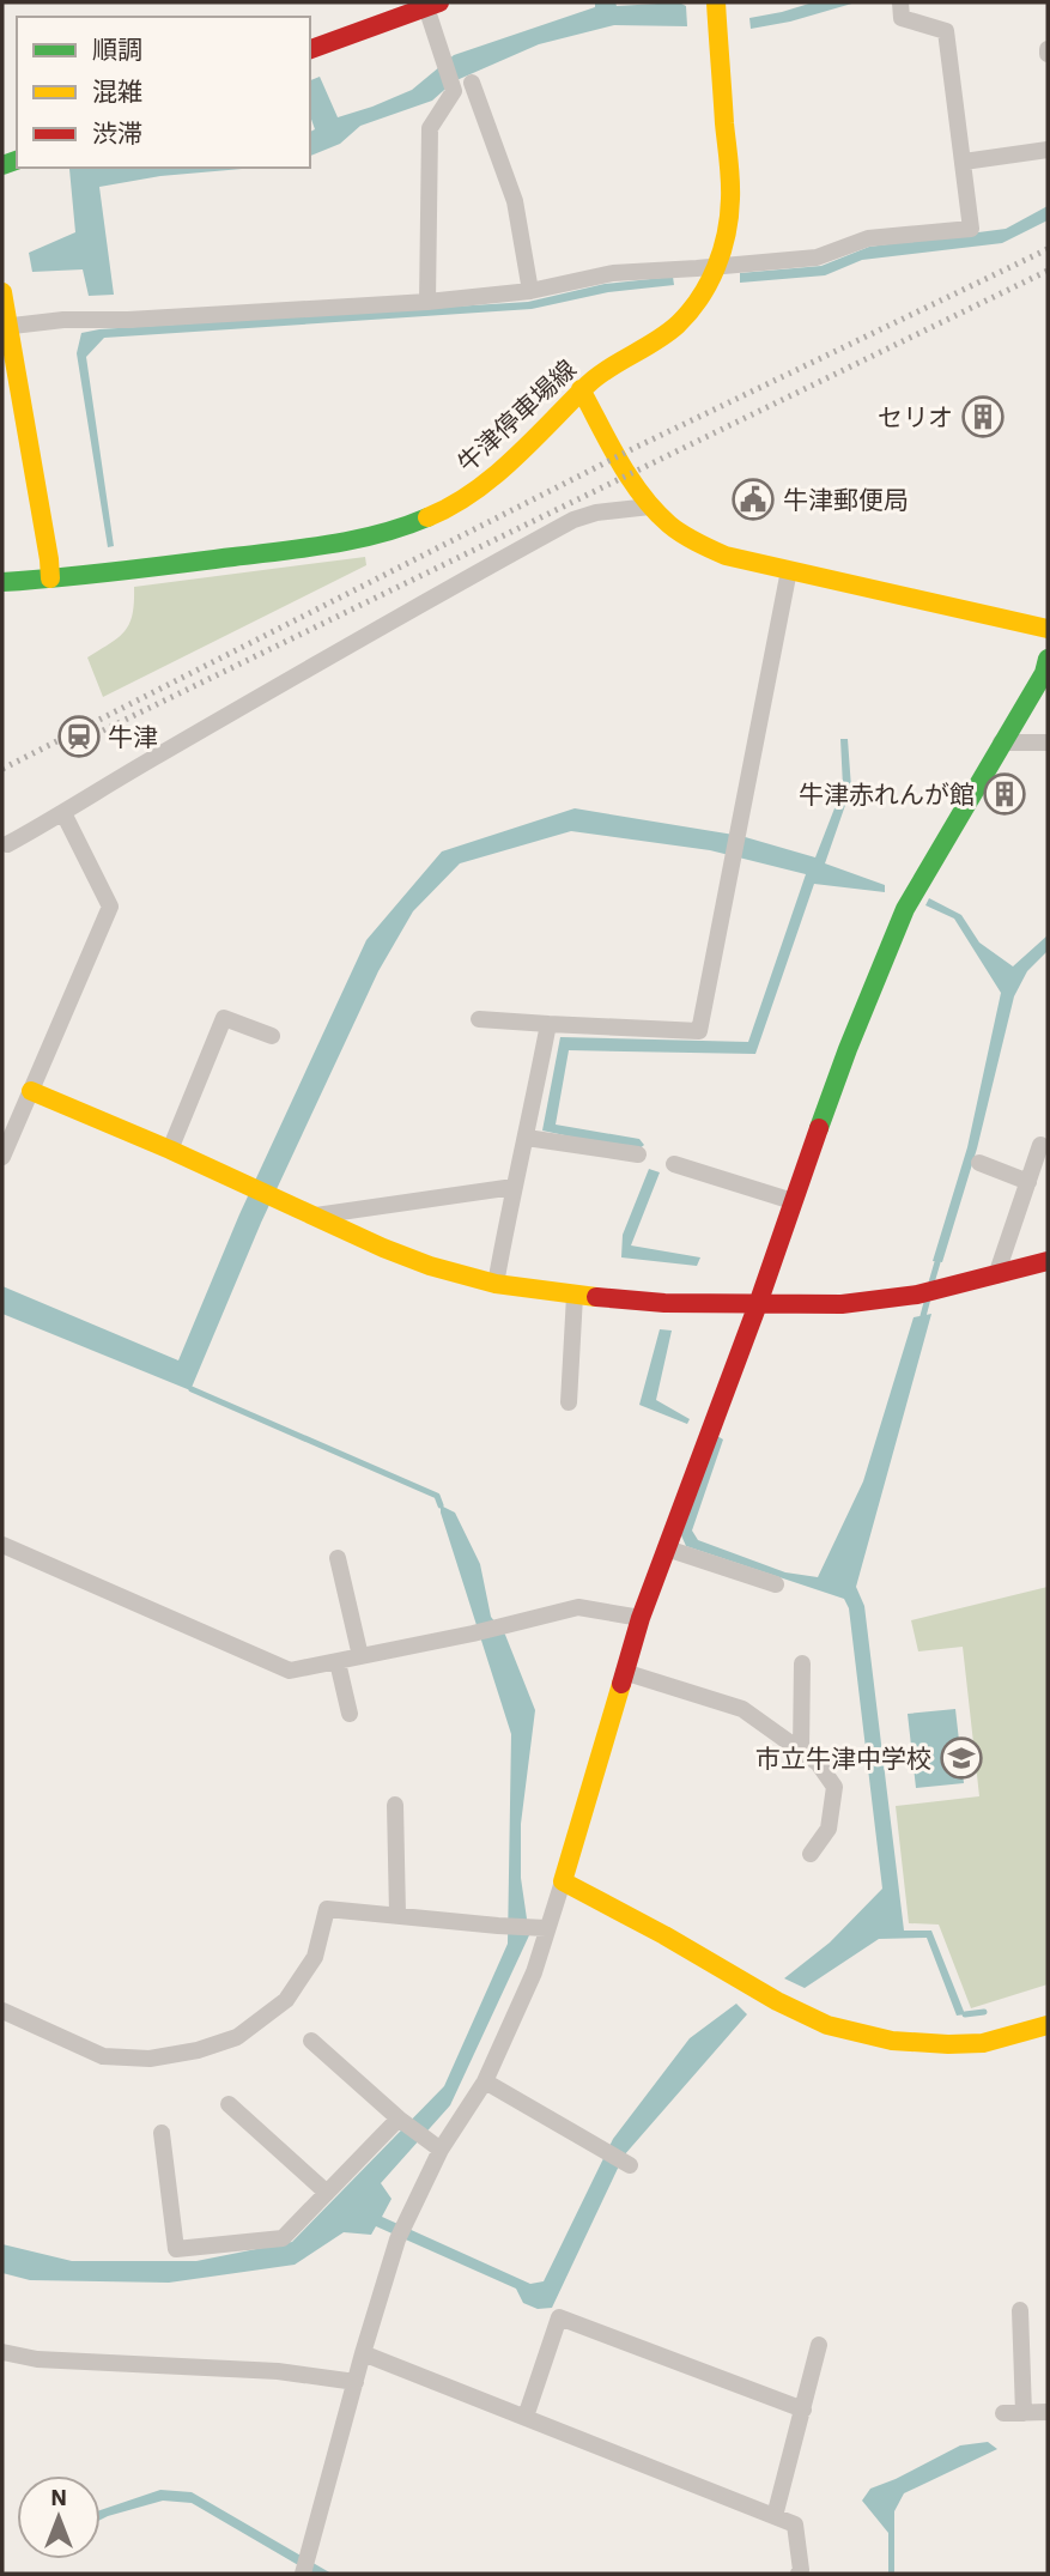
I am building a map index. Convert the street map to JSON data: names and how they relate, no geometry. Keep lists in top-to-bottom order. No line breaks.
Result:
{"streets":{"main road":["牛津停車場線"]},"places":{"building":["セリオ","牛津赤れんが館"],"public building":["牛津郵便局"],"station":["牛津"],"school or university":["市立牛津中学校"]},"legend":["順調","混雑","渋滞"],"north":"top"}
